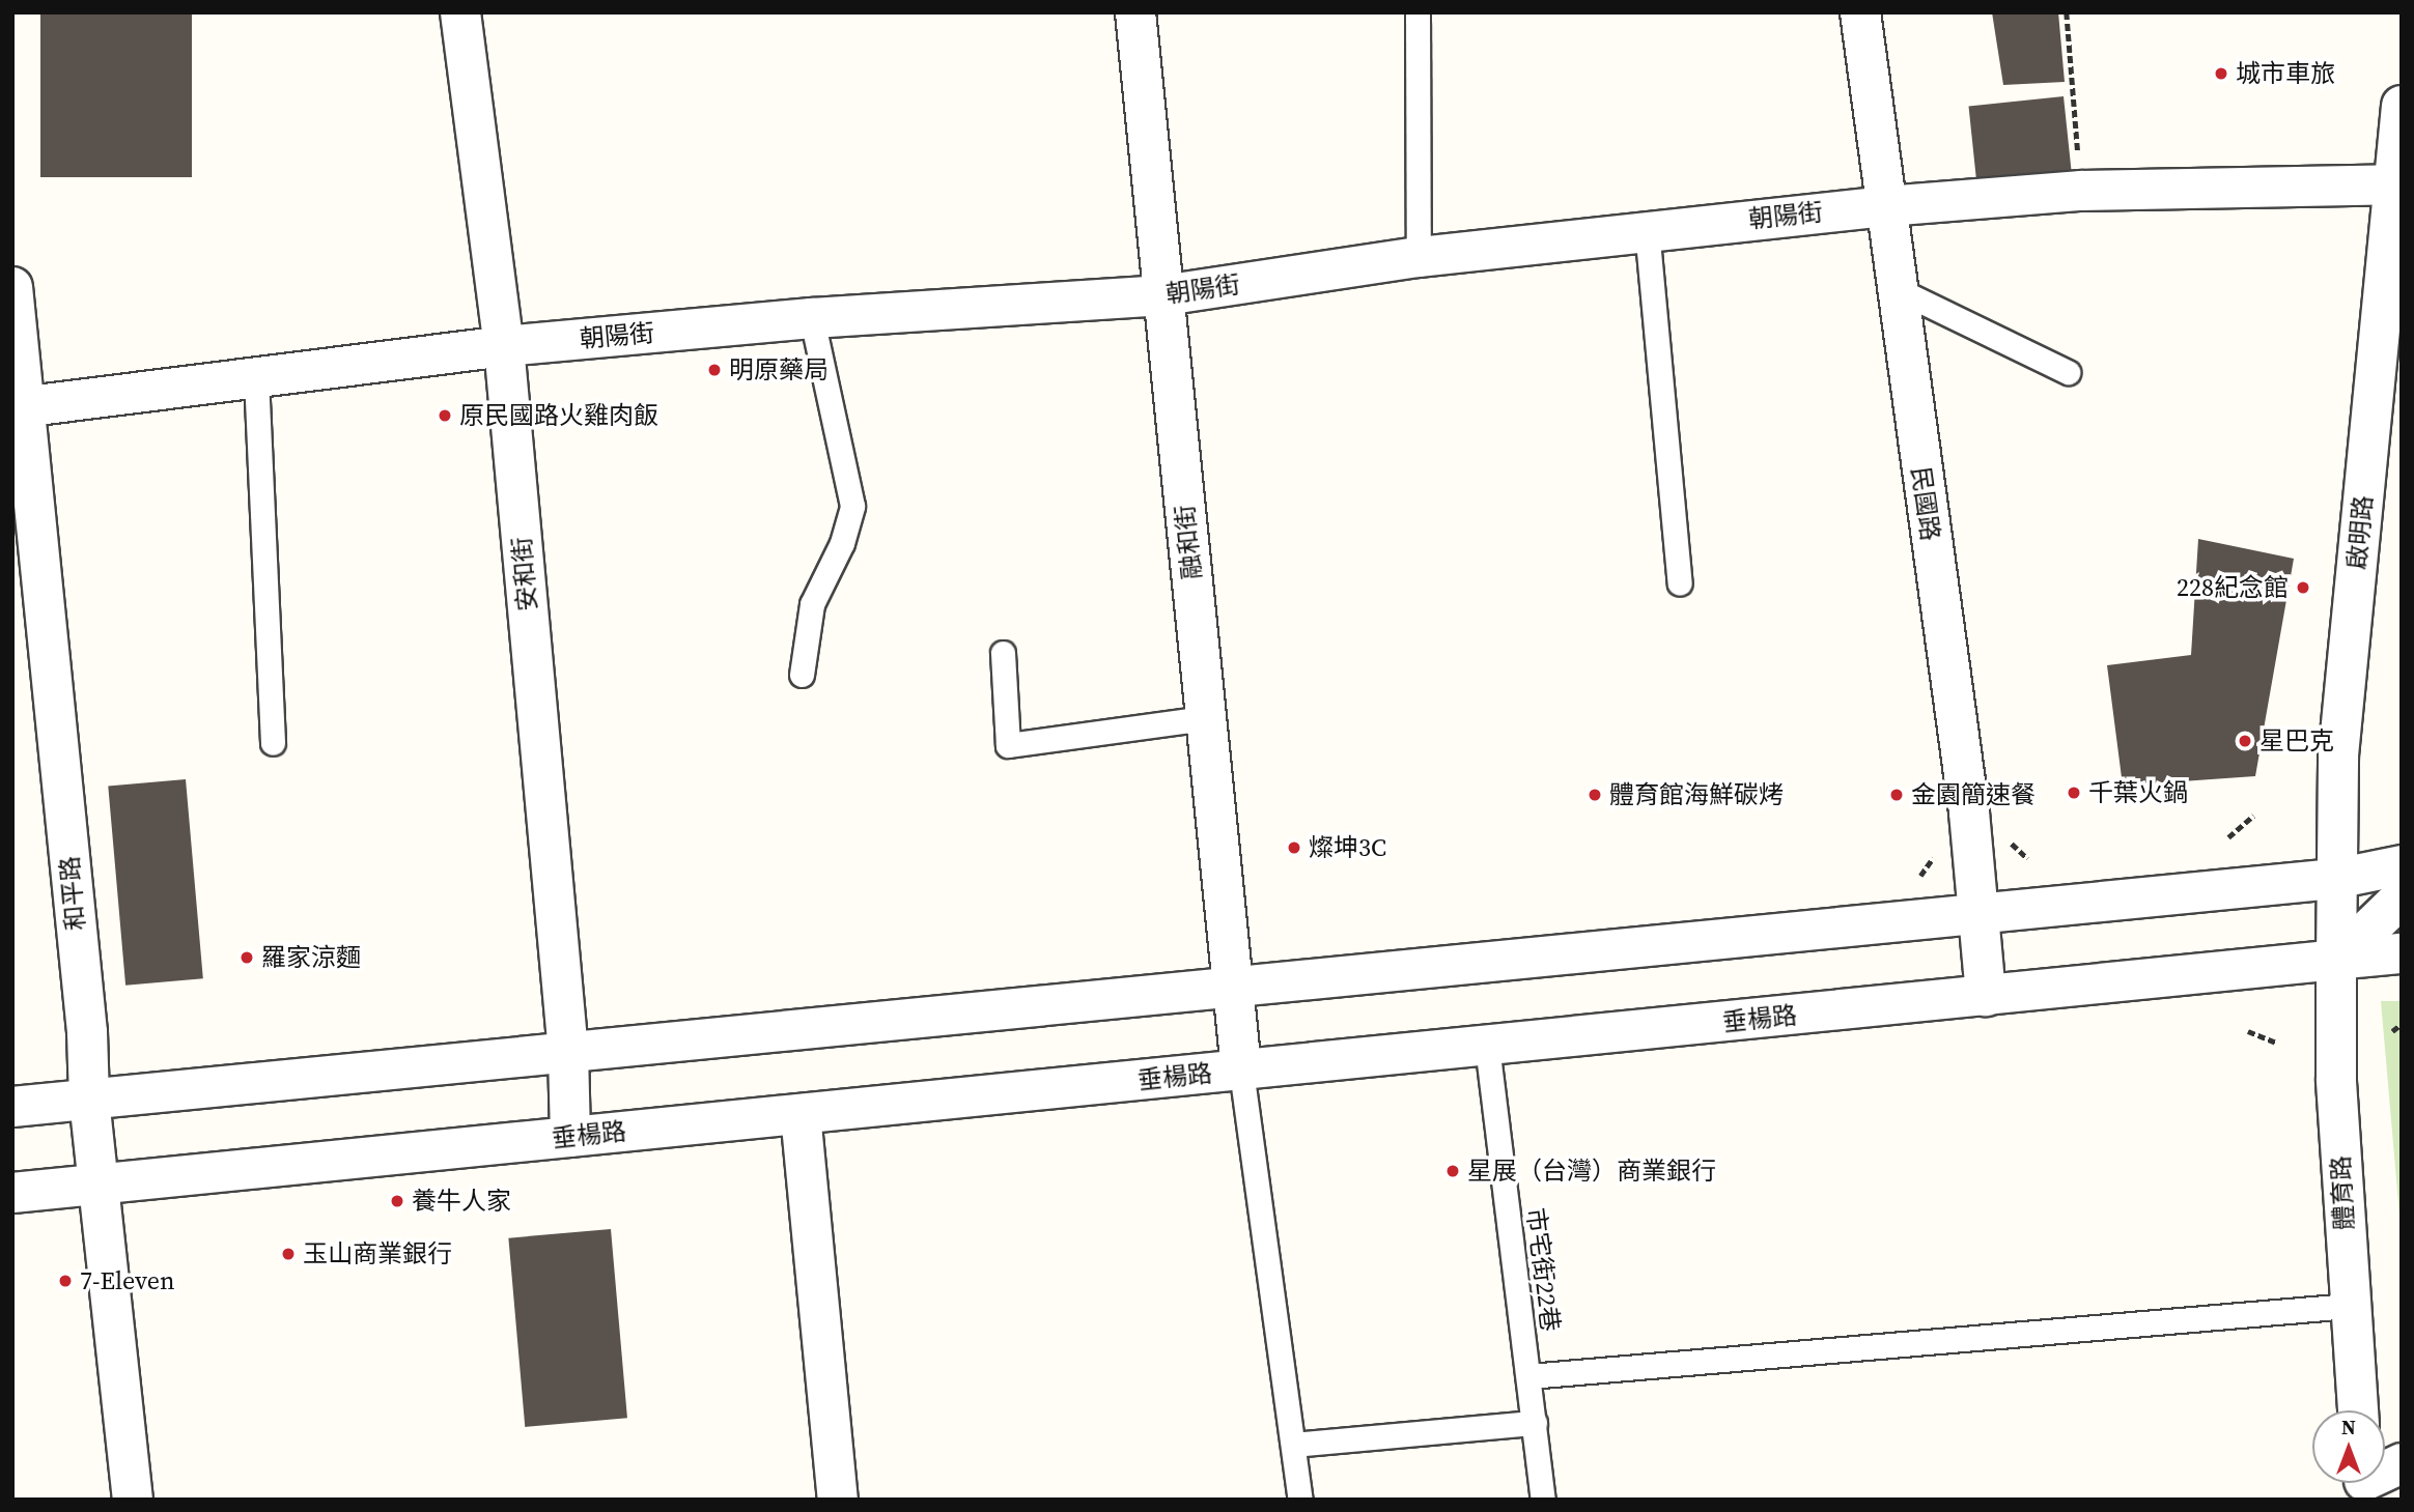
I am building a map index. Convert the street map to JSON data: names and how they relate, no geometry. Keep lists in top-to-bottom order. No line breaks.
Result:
{"streets":{"street":["朝陽街","民國路","啟明路","融和街","安和街","和平路","垂楊路","體育路"],"lane":["市宅街22巷"]},"crossings":[["朝陽街","民國路"],["朝陽街","啟明路"],["朝陽街","融和街"],["朝陽街","安和街"],["朝陽街","和平路"],["民國路","垂楊路"],["啟明路","垂楊路"],["啟明路","體育路"],["融和街","垂楊路"],["安和街","垂楊路"],["和平路","垂楊路"],["垂楊路","體育路"],["垂楊路","市宅街22巷"]],"places":["城市車旅","明原藥局","原民國路火雞肉飯","228紀念館","星巴克","千葉火鍋","體育館海鮮碳烤","金園簡速餐","燦坤3C","羅家涼麵","星展（台灣）商業銀行","養牛人家","玉山商業銀行","7-Eleven"],"north":"top"}
